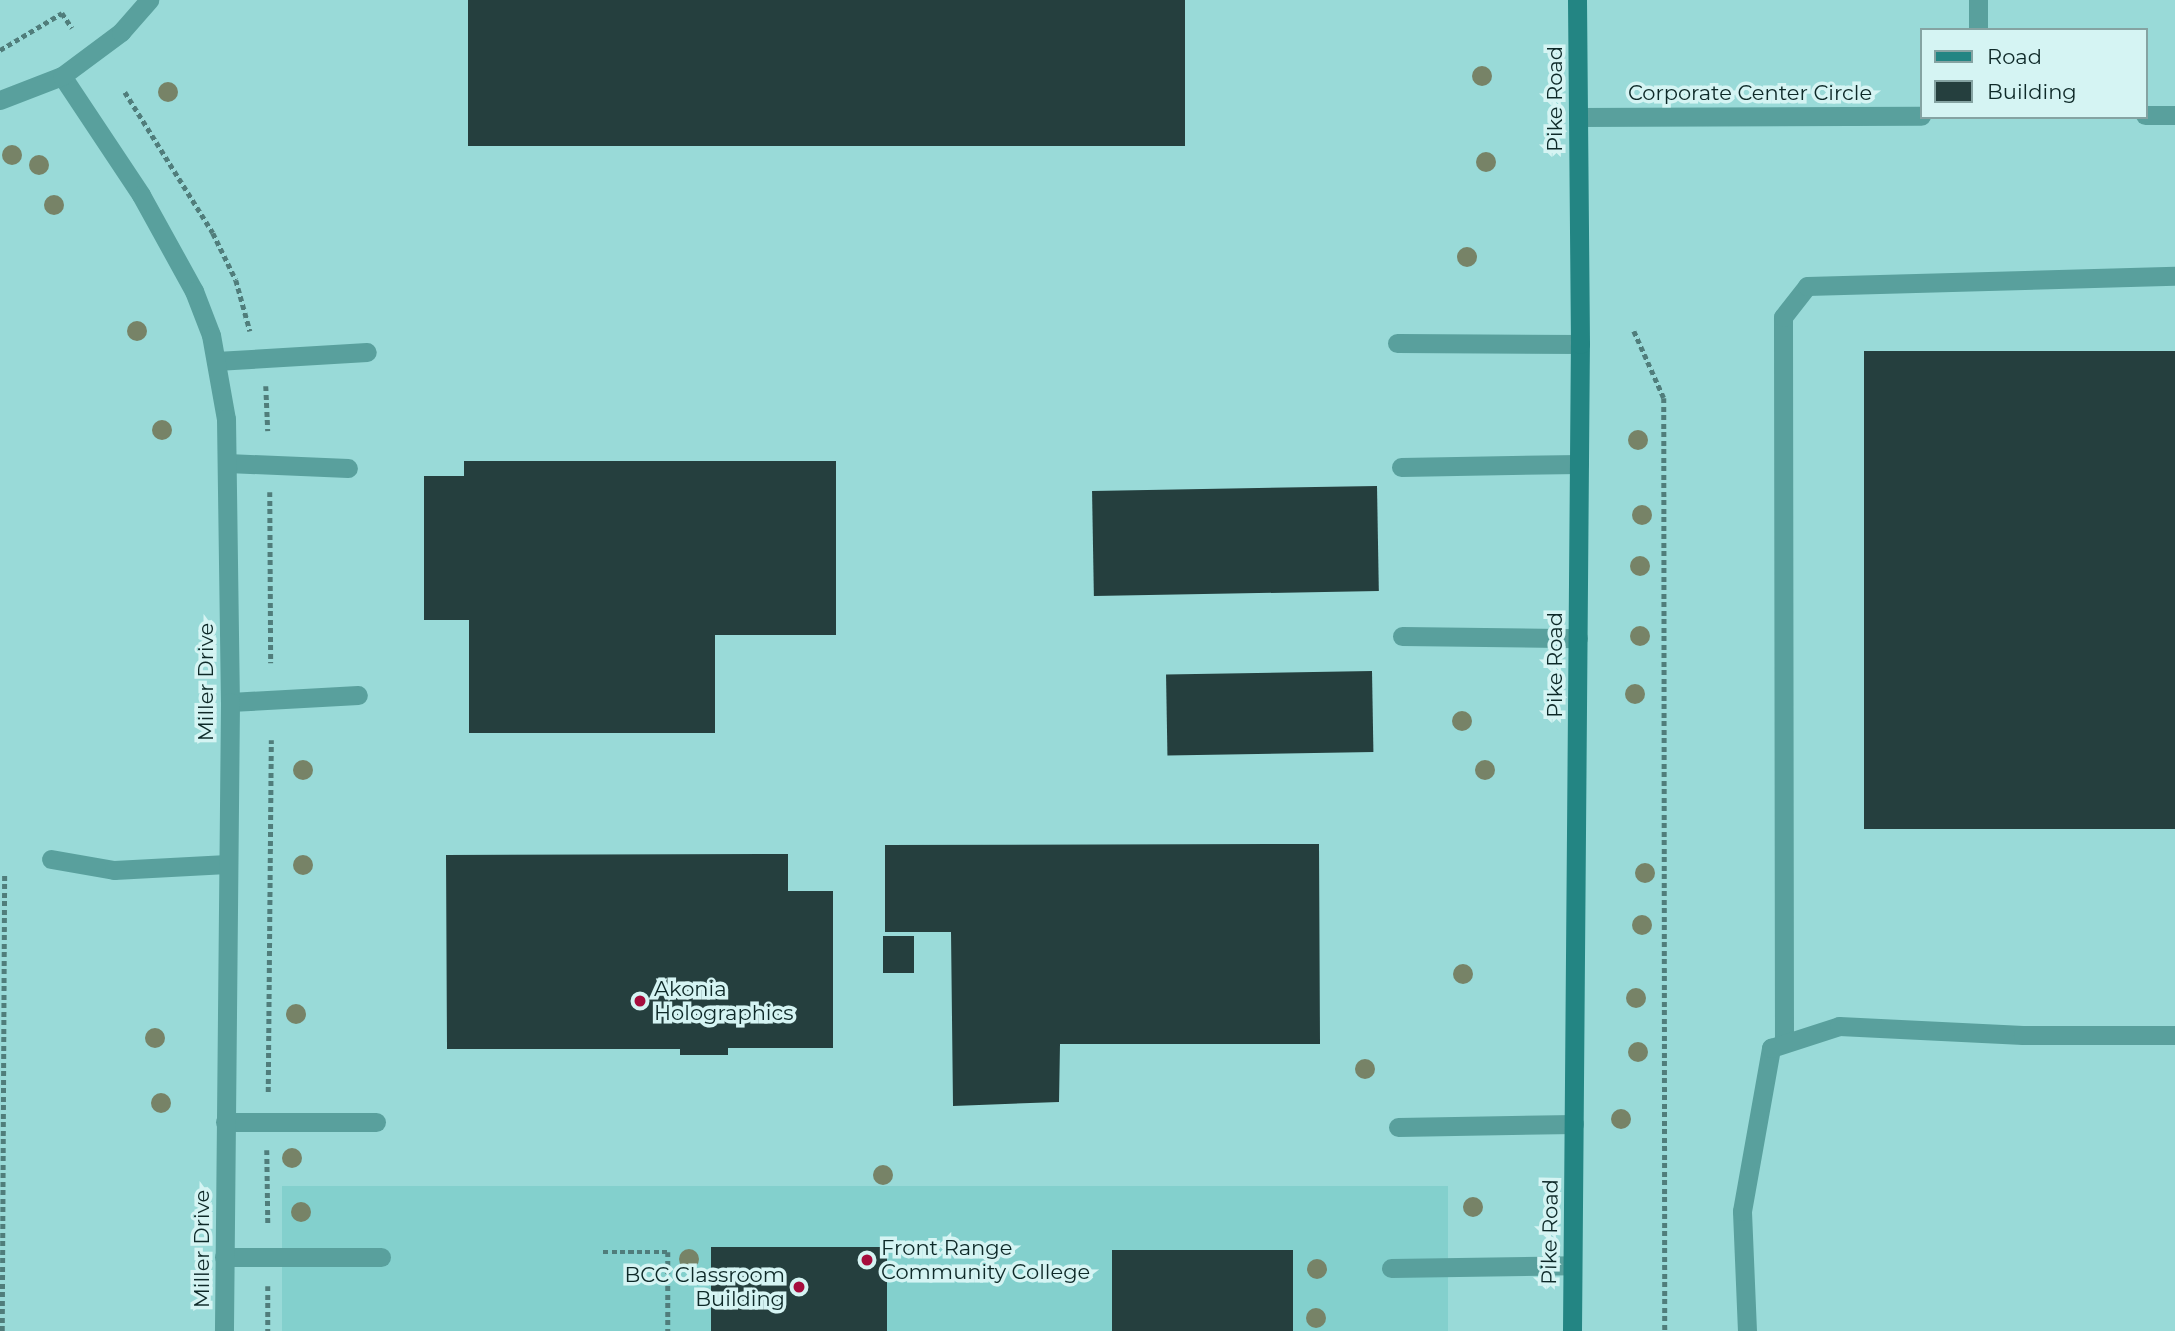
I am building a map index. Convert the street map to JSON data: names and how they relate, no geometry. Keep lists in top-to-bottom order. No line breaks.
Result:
{"streets":{"main road":["Pike Road"],"street":["Corporate Center Circle","Miller Drive"]},"crossings":[["Corporate Center Circle","Pike Road"]],"places":["Akonia Holographics","Front Range Community College","BCC Classroom Building"],"legend":["Road","Building"]}
